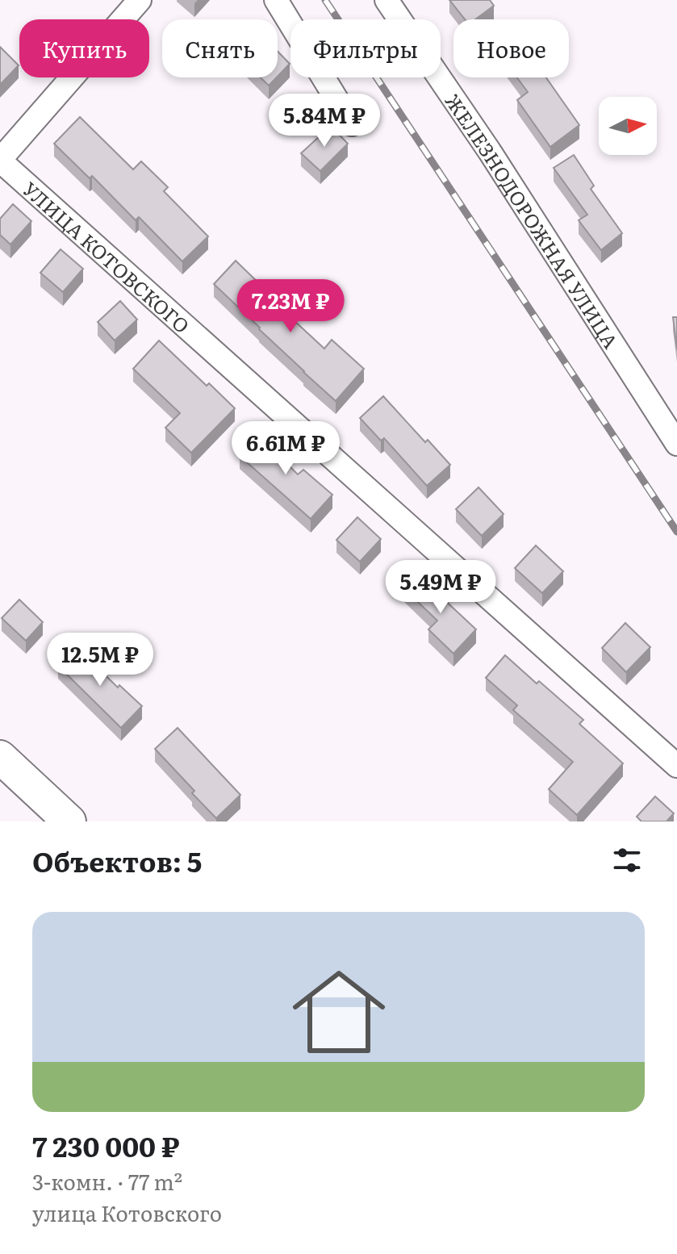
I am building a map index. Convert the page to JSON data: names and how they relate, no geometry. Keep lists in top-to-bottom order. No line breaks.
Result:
{"streets":{"street":["ЖЕЛЕЗНОДОРОЖНАЯ УЛИЦА","УЛИЦА КОТОВСКОГО"]},"north":"right","page":{"chip":["Купить","Снять","Фильтры","Новое"],"price":["5.84M ₽","7.23M ₽","6.61M ₽","5.49M ₽","12.5M ₽"],"heading":"Объектов: 5","list":[{"name":"7 230 000 ₽","note":"3-комн. · 77 m² · улица Котовского"}]}}
